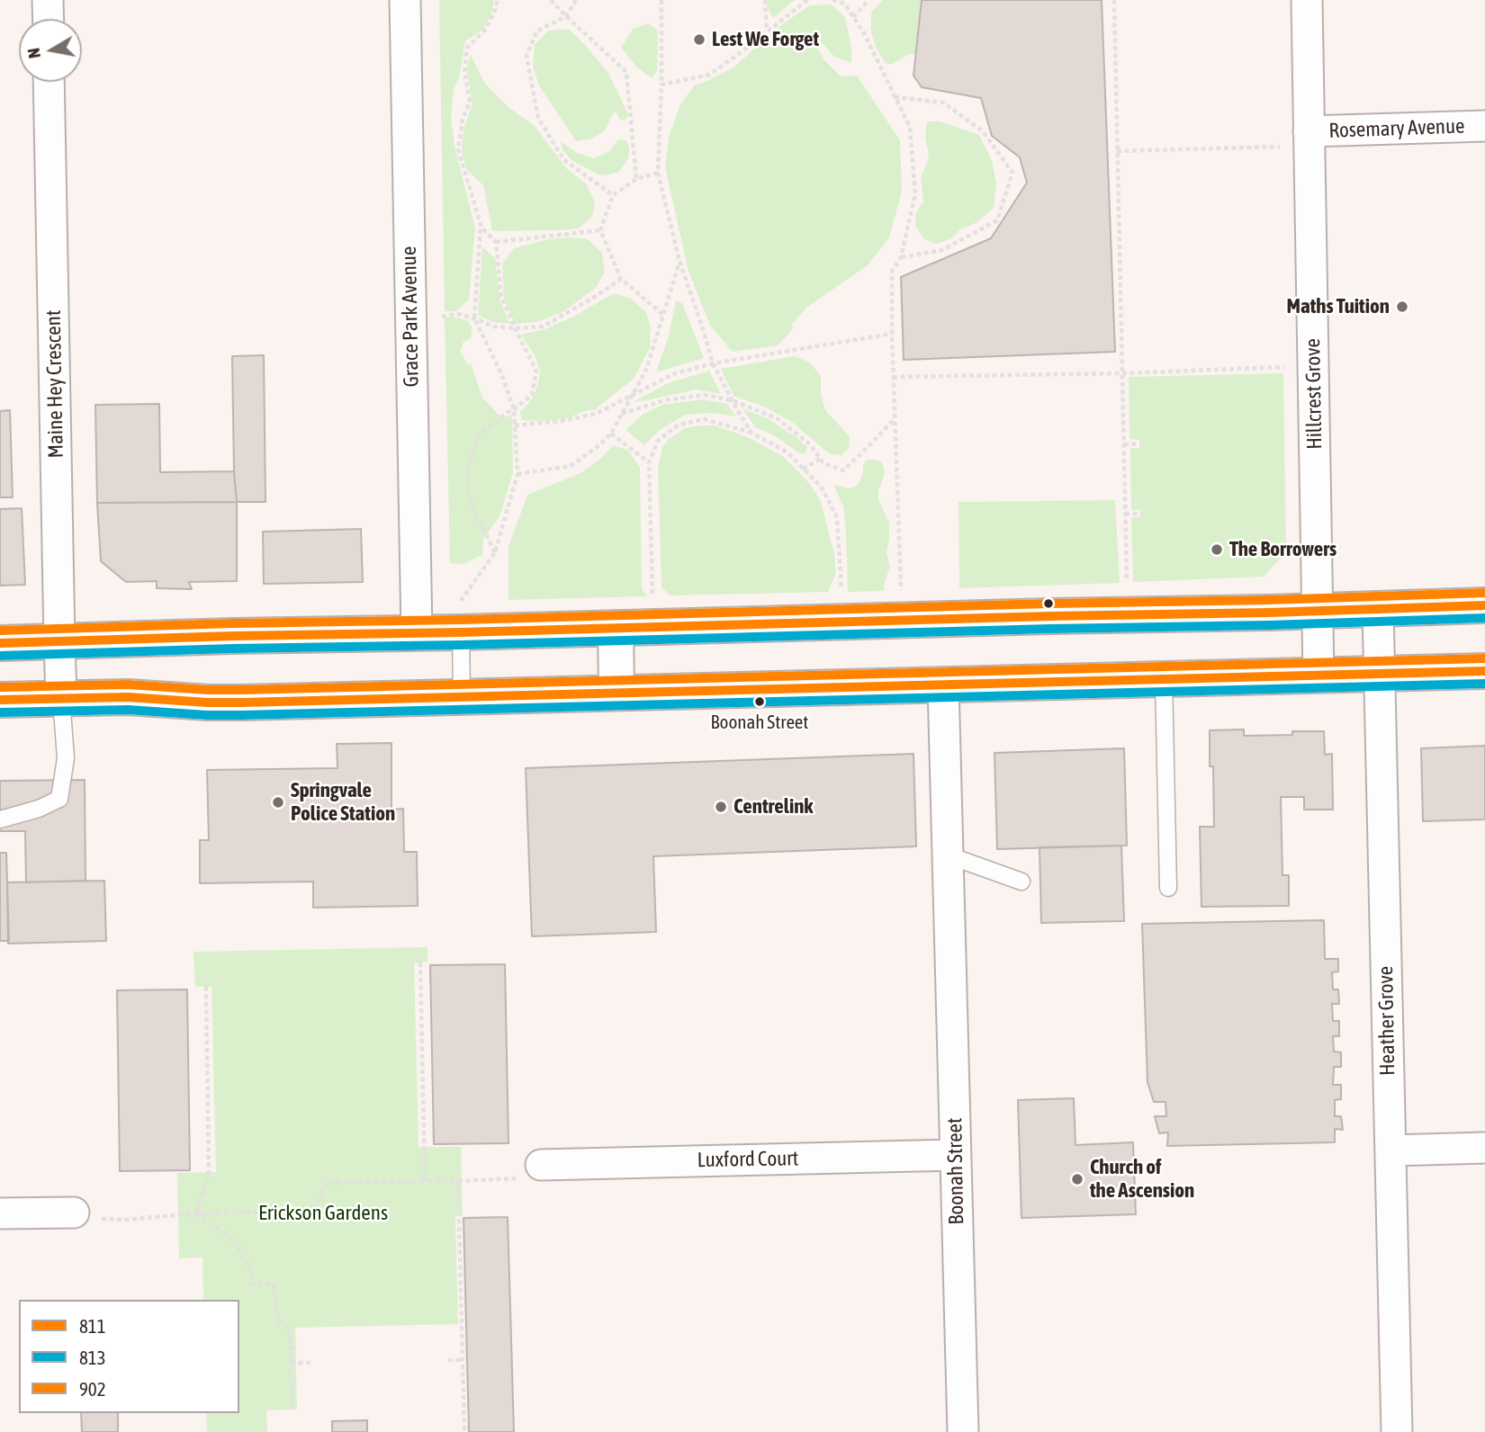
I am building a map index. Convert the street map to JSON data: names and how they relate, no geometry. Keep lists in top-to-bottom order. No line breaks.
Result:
{"streets":{"street":["Rosemary Avenue","Grace Park Avenue","Maine Hey Crescent","Hillcrest Grove","Heather Grove","Luxford Court","Boonah Street"]},"crossings":[["Rosemary Avenue","Hillcrest Grove"],["Luxford Court","Boonah Street"]],"parks":["Erickson Gardens"],"places":["Lest We Forget","Maths Tuition","The Borrowers","Boonah Street","Springvale Police Station","Centrelink","Church of the Ascension"],"lines":["transit line 902","transit line 811","transit line 813"],"legend":["811","813","902"],"north":"left"}
